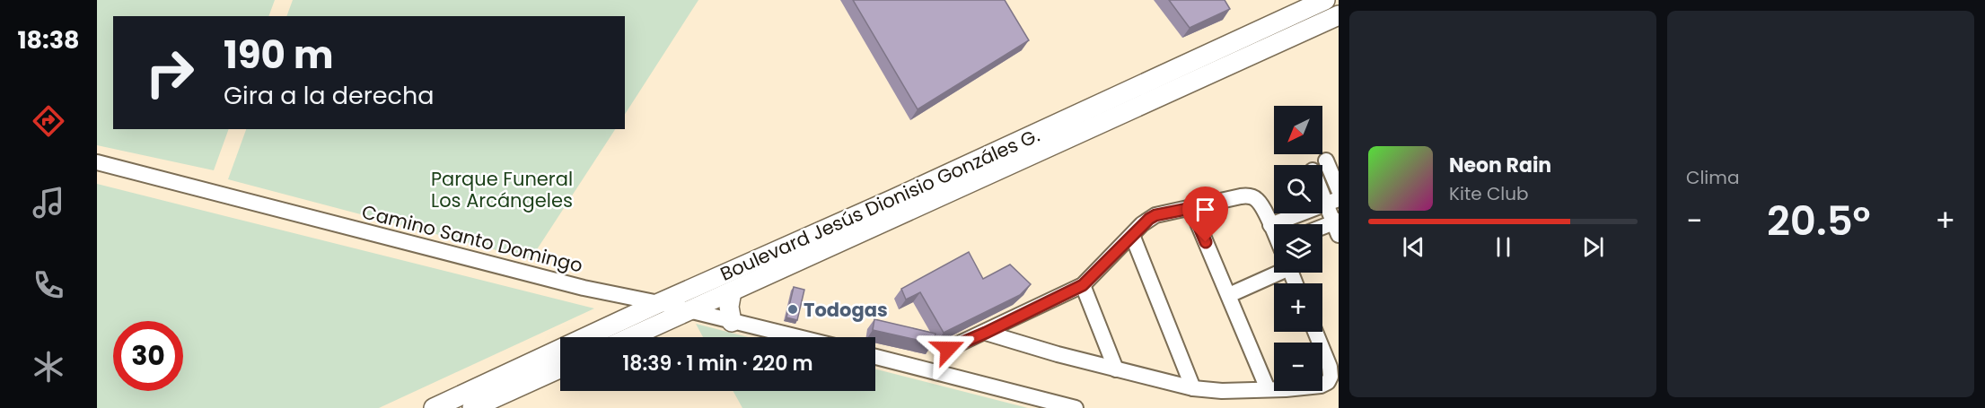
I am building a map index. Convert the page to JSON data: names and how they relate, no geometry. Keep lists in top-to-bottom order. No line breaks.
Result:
{"streets":{"main road":["Boulevard Jesús Dionisio Gonzáles G."],"street":["Camino Santo Domingo"]},"crossings":[["Boulevard Jesús Dionisio Gonzáles G.","Camino Santo Domingo"]],"parks":["Parque Funeral Los Arcángeles"],"places":["Todogas"],"north":"bottom left","page":{"tabs":"18:38","tile":"Clima","turn":["190 m","Gira a la derecha"],"map_buttons":["+","−"],"song":["Neon Rain","Kite Club"],"heat":["−","20.5°","+"],"limit":"30","trip":"18:39 · 1 min · 220 m"}}
